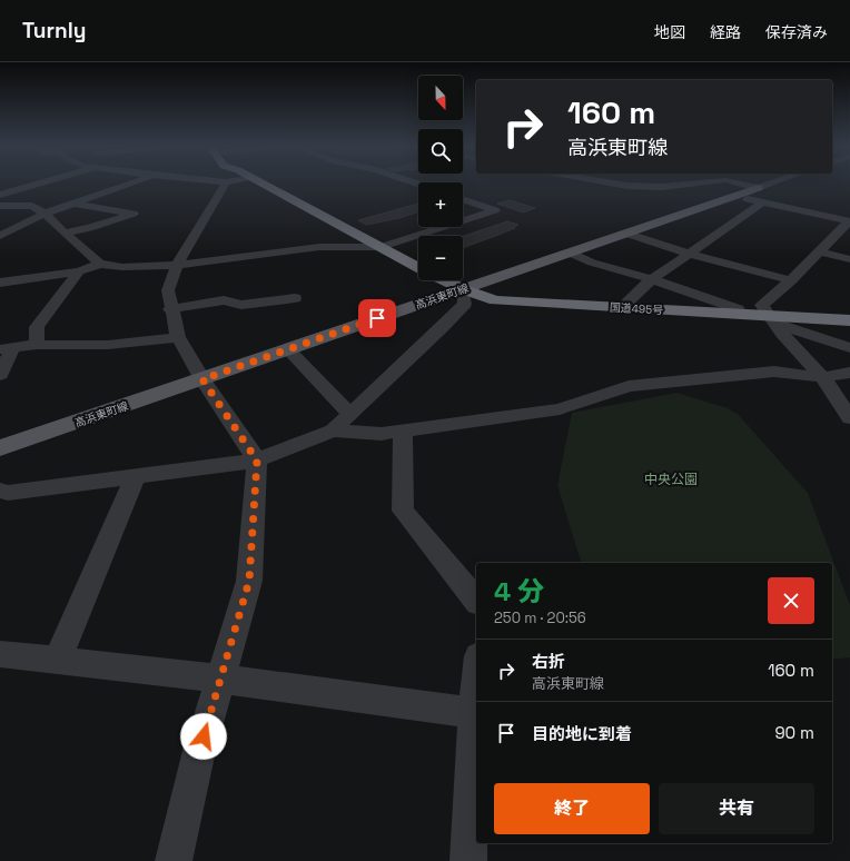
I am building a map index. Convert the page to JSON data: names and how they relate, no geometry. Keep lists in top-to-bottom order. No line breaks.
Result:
{"streets":{"highway":["国道495号"],"main road":["高浜東町線"]},"crossings":[["高浜東町線","国道495号"]],"parks":["中央公園"],"north":"bottom","page":{"header":"Turnly","nav":["地図","経路","保存済み"],"map_buttons":["+","−"],"turn":["160 m","高浜東町線"],"heading":["4 分","250 m · 20:56"],"list":[{"name":"右折","note":"高浜東町線","value":"160 m"},{"name":"目的地に到着","value":"90 m"}],"buttons":["終了","共有"]}}
